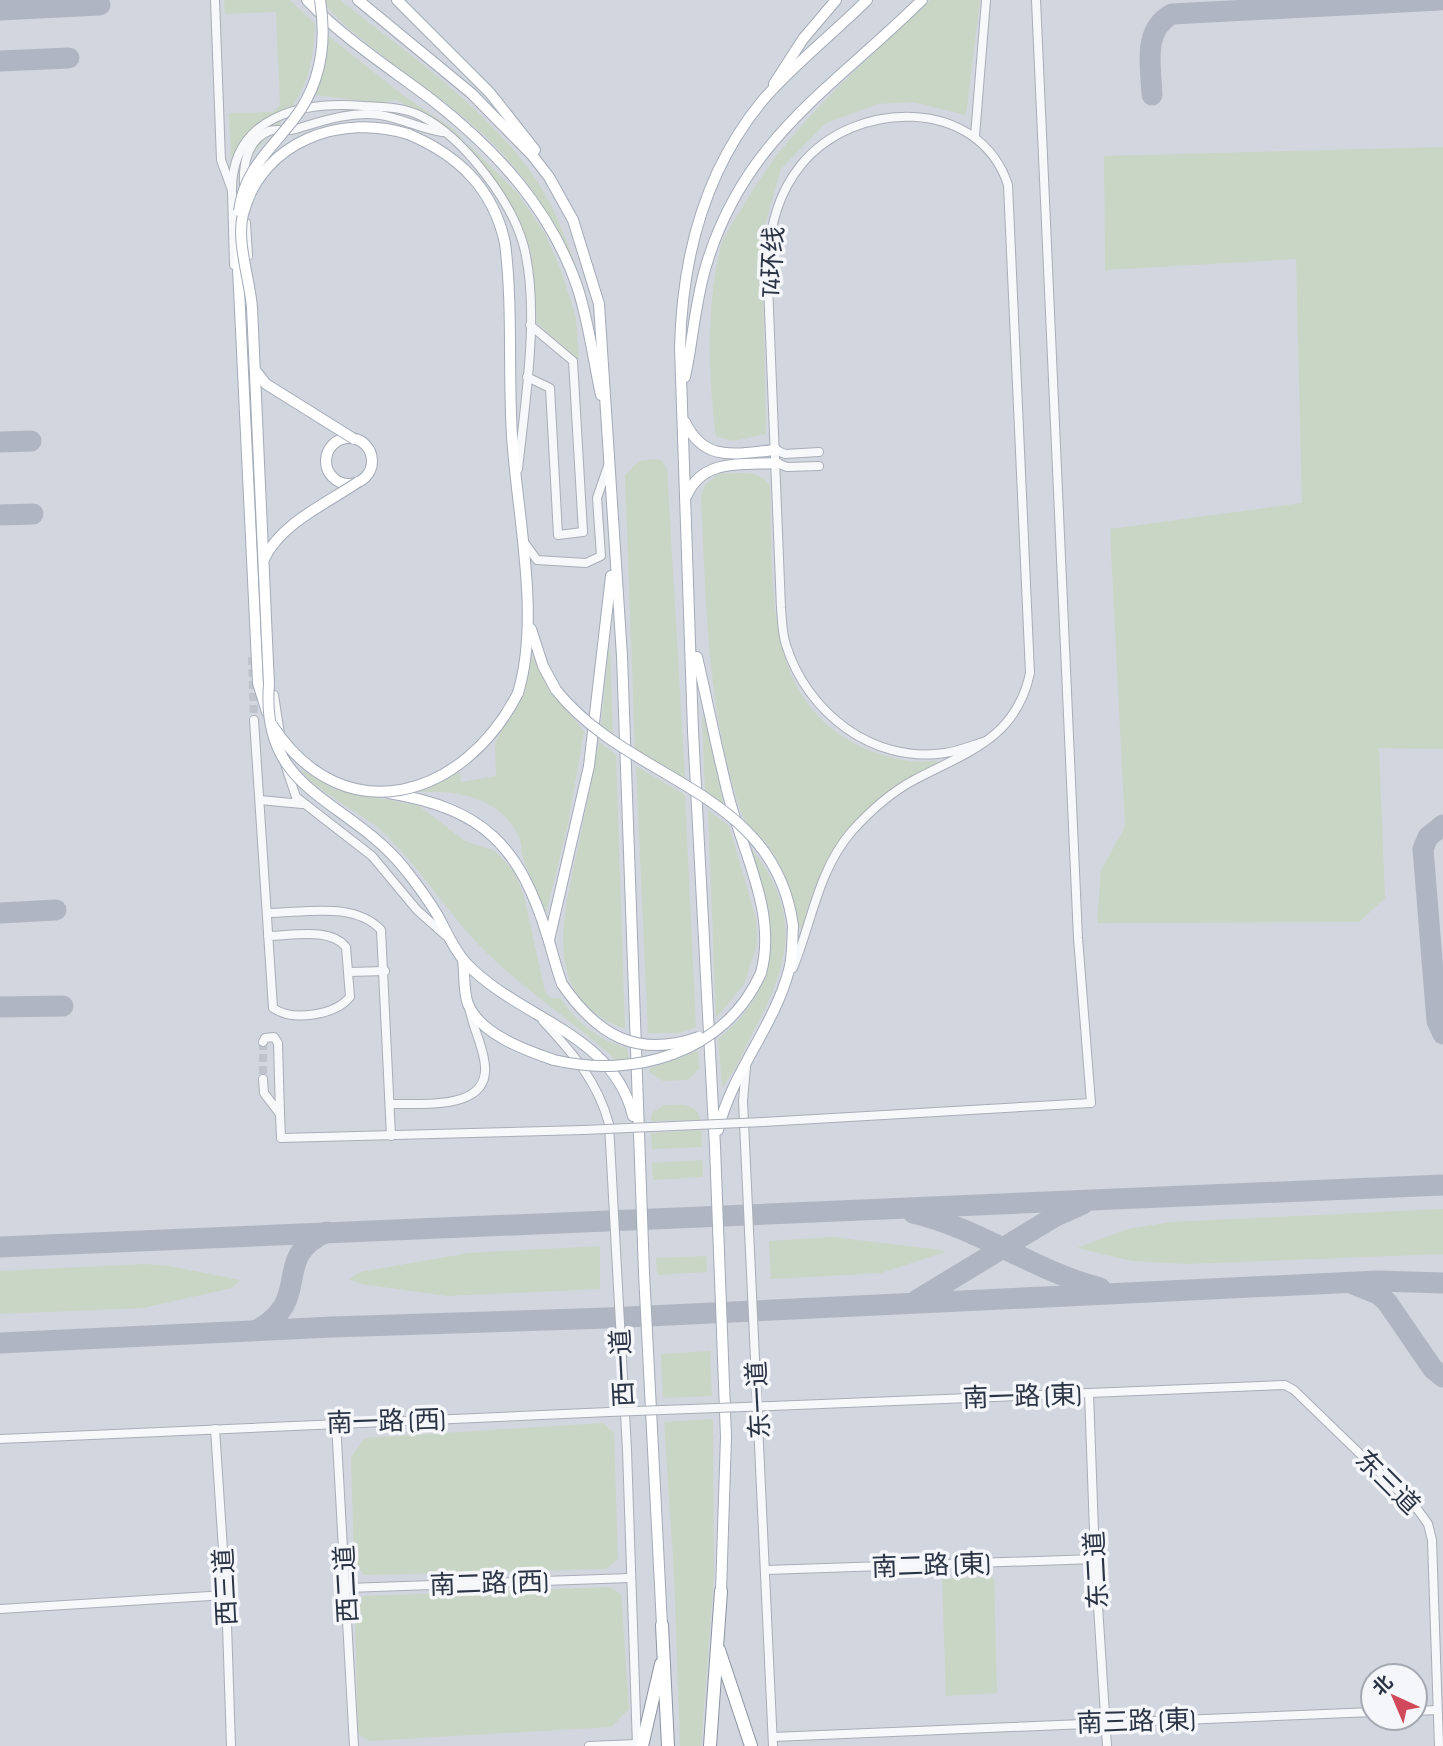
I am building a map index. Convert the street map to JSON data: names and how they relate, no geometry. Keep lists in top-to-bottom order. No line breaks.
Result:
{"streets":{"street":["T4环线","西一道","南一路 (東)","东一道","南一路 (西)","东三道","南二路 (東)","东二道","南二路 (西)","西二道","西三道","南三路 (東)"]},"crossings":[["西一道","南二路 (西)"],["南一路 (東)","南一路 (西)"],["南一路 (東)","东三道"],["南一路 (東)","东二道"],["东一道","南二路 (東)"],["东一道","南三路 (東)"],["南一路 (西)","西二道"],["南一路 (西)","西三道"],["南二路 (東)","东二道"],["东二道","南三路 (東)"],["南二路 (西)","西二道"]],"north":"top left"}
